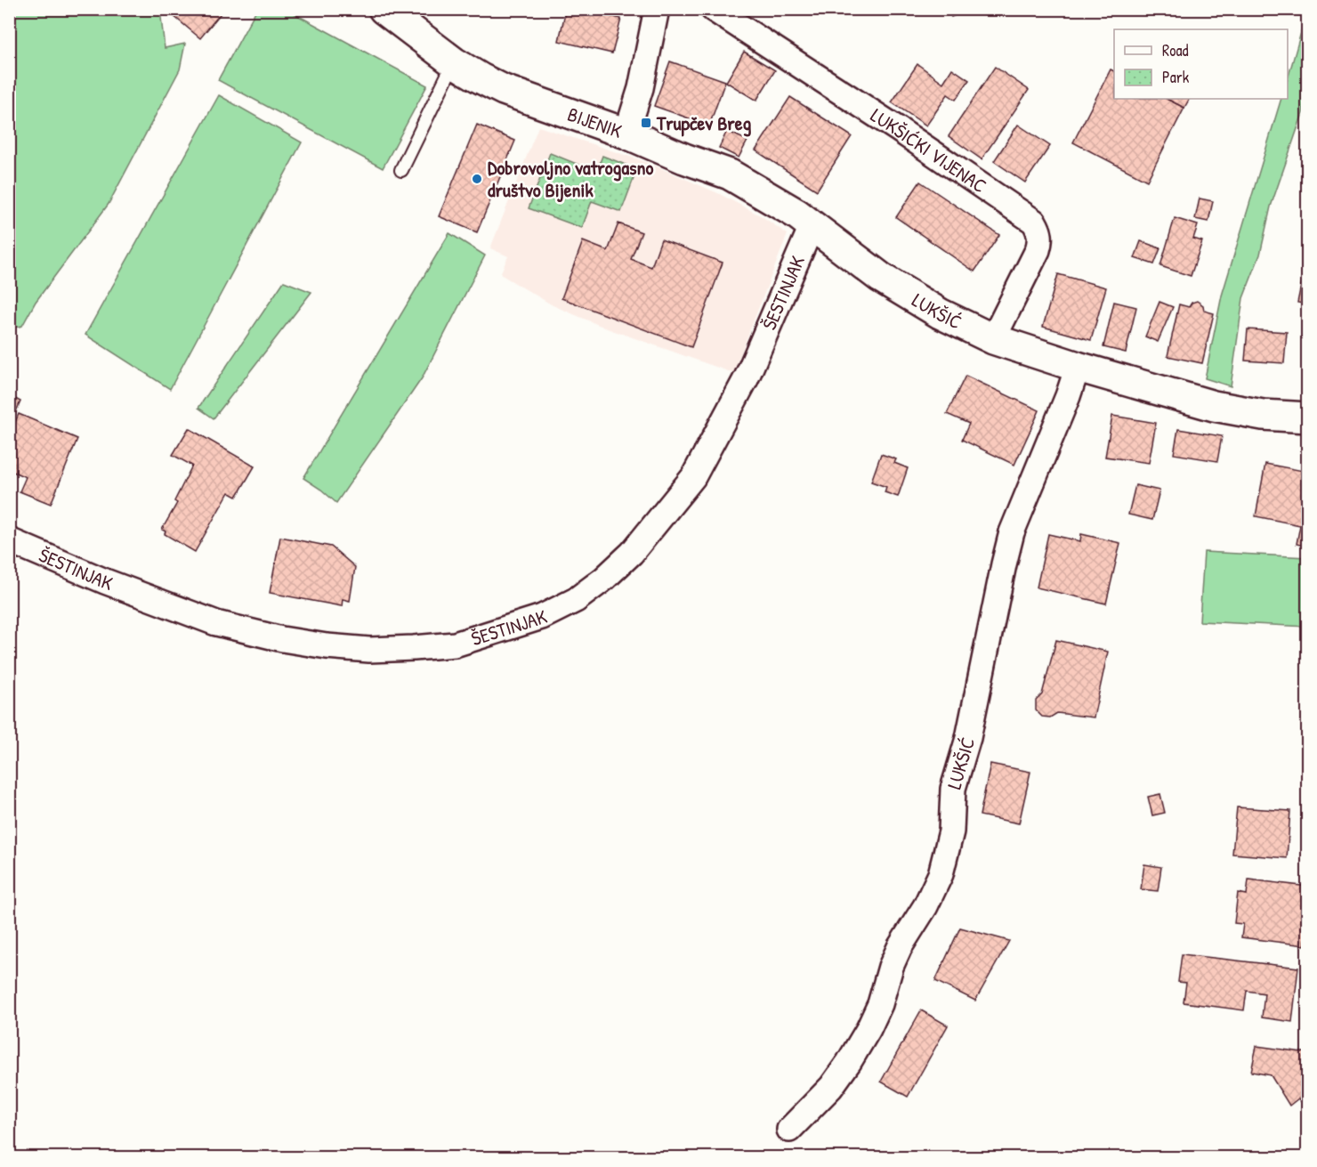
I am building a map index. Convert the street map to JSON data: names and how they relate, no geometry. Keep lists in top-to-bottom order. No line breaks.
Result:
{"streets":{"main road":["BIJENIK","LUKŠIĆ"],"street":["LUKŠIĆKI VIJENAC","ŠESTINJAK"]},"crossings":[["BIJENIK","ŠESTINJAK"],["BIJENIK","LUKŠIĆ"],["LUKŠIĆKI VIJENAC","LUKŠIĆ"],["ŠESTINJAK","LUKŠIĆ"]],"places":{"transit":["Trupčev Breg"],"other":["Dobrovoljno vatrogasno društvo Bijenik"]},"legend":["Road","Park"]}
